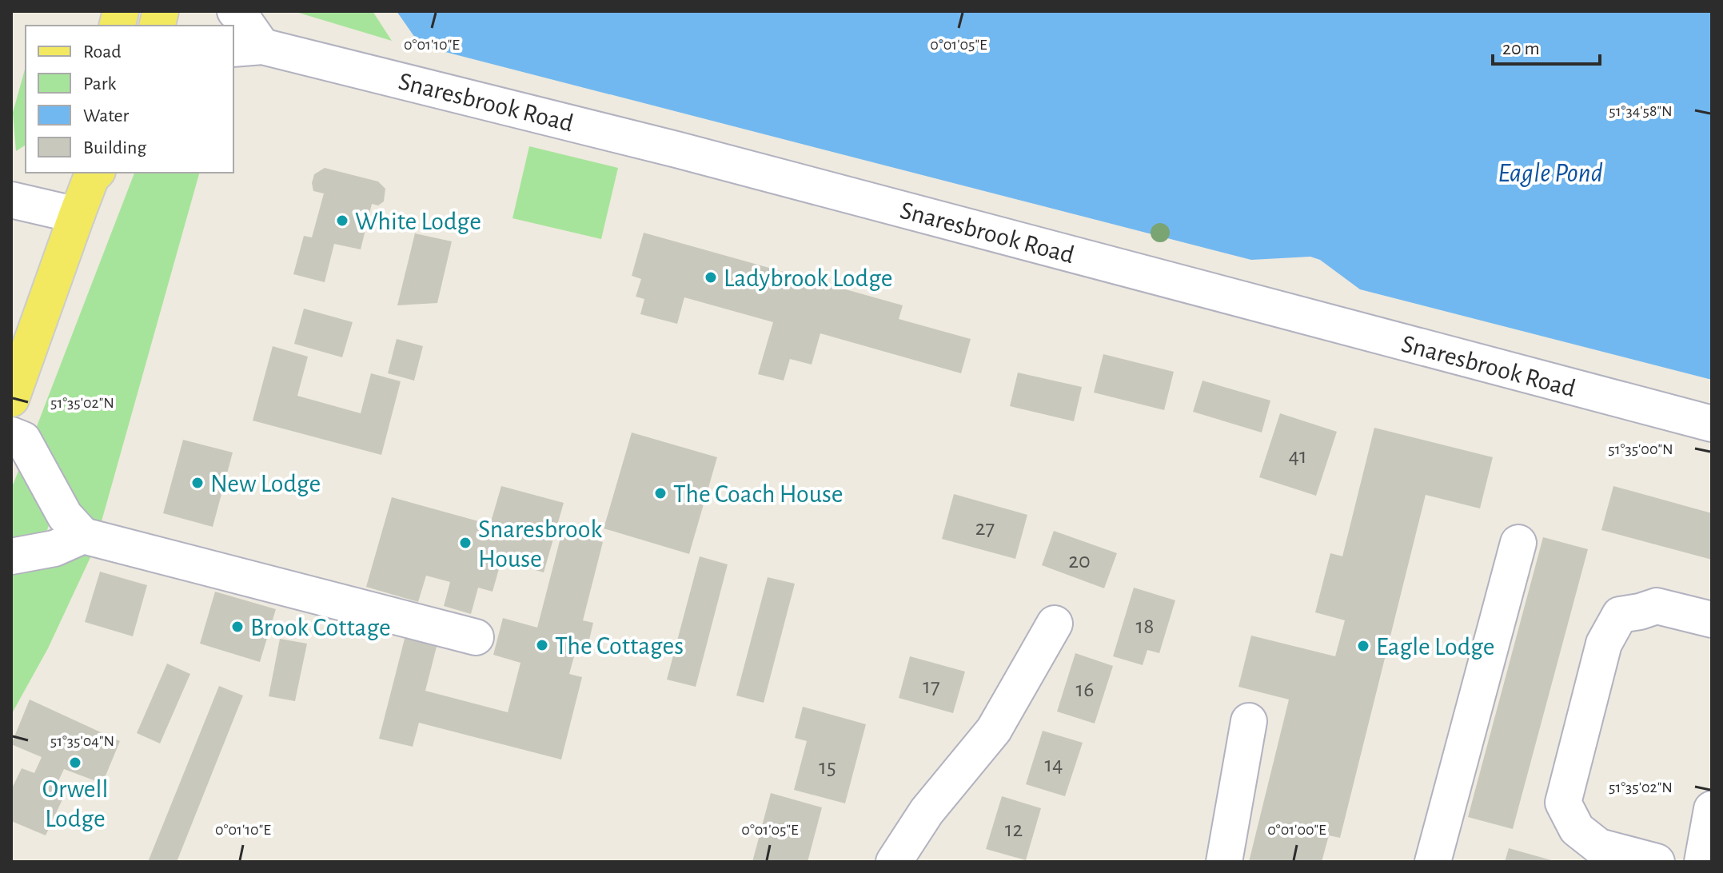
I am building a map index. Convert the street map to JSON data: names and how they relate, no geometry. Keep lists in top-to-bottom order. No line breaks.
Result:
{"streets":{"street":["Snaresbrook Road"]},"water":["Eagle Pond"],"places":["White Lodge","Ladybrook Lodge","New Lodge","The Coach House","Snaresbrook House","Brook Cottage","The Cottages","Eagle Lodge","Orwell Lodge"],"house_numbers":["41","27","20","18","17","16","14","15","12"],"legend":["Road","Park","Water","Building"],"scale_bar":"20 m","coordinates":["0°01'10\"E","0°01'05\"E","51°34'58\"N","51°35'02\"N","51°35'00\"N","51°35'04\"N","0°01'00\"E"]}
